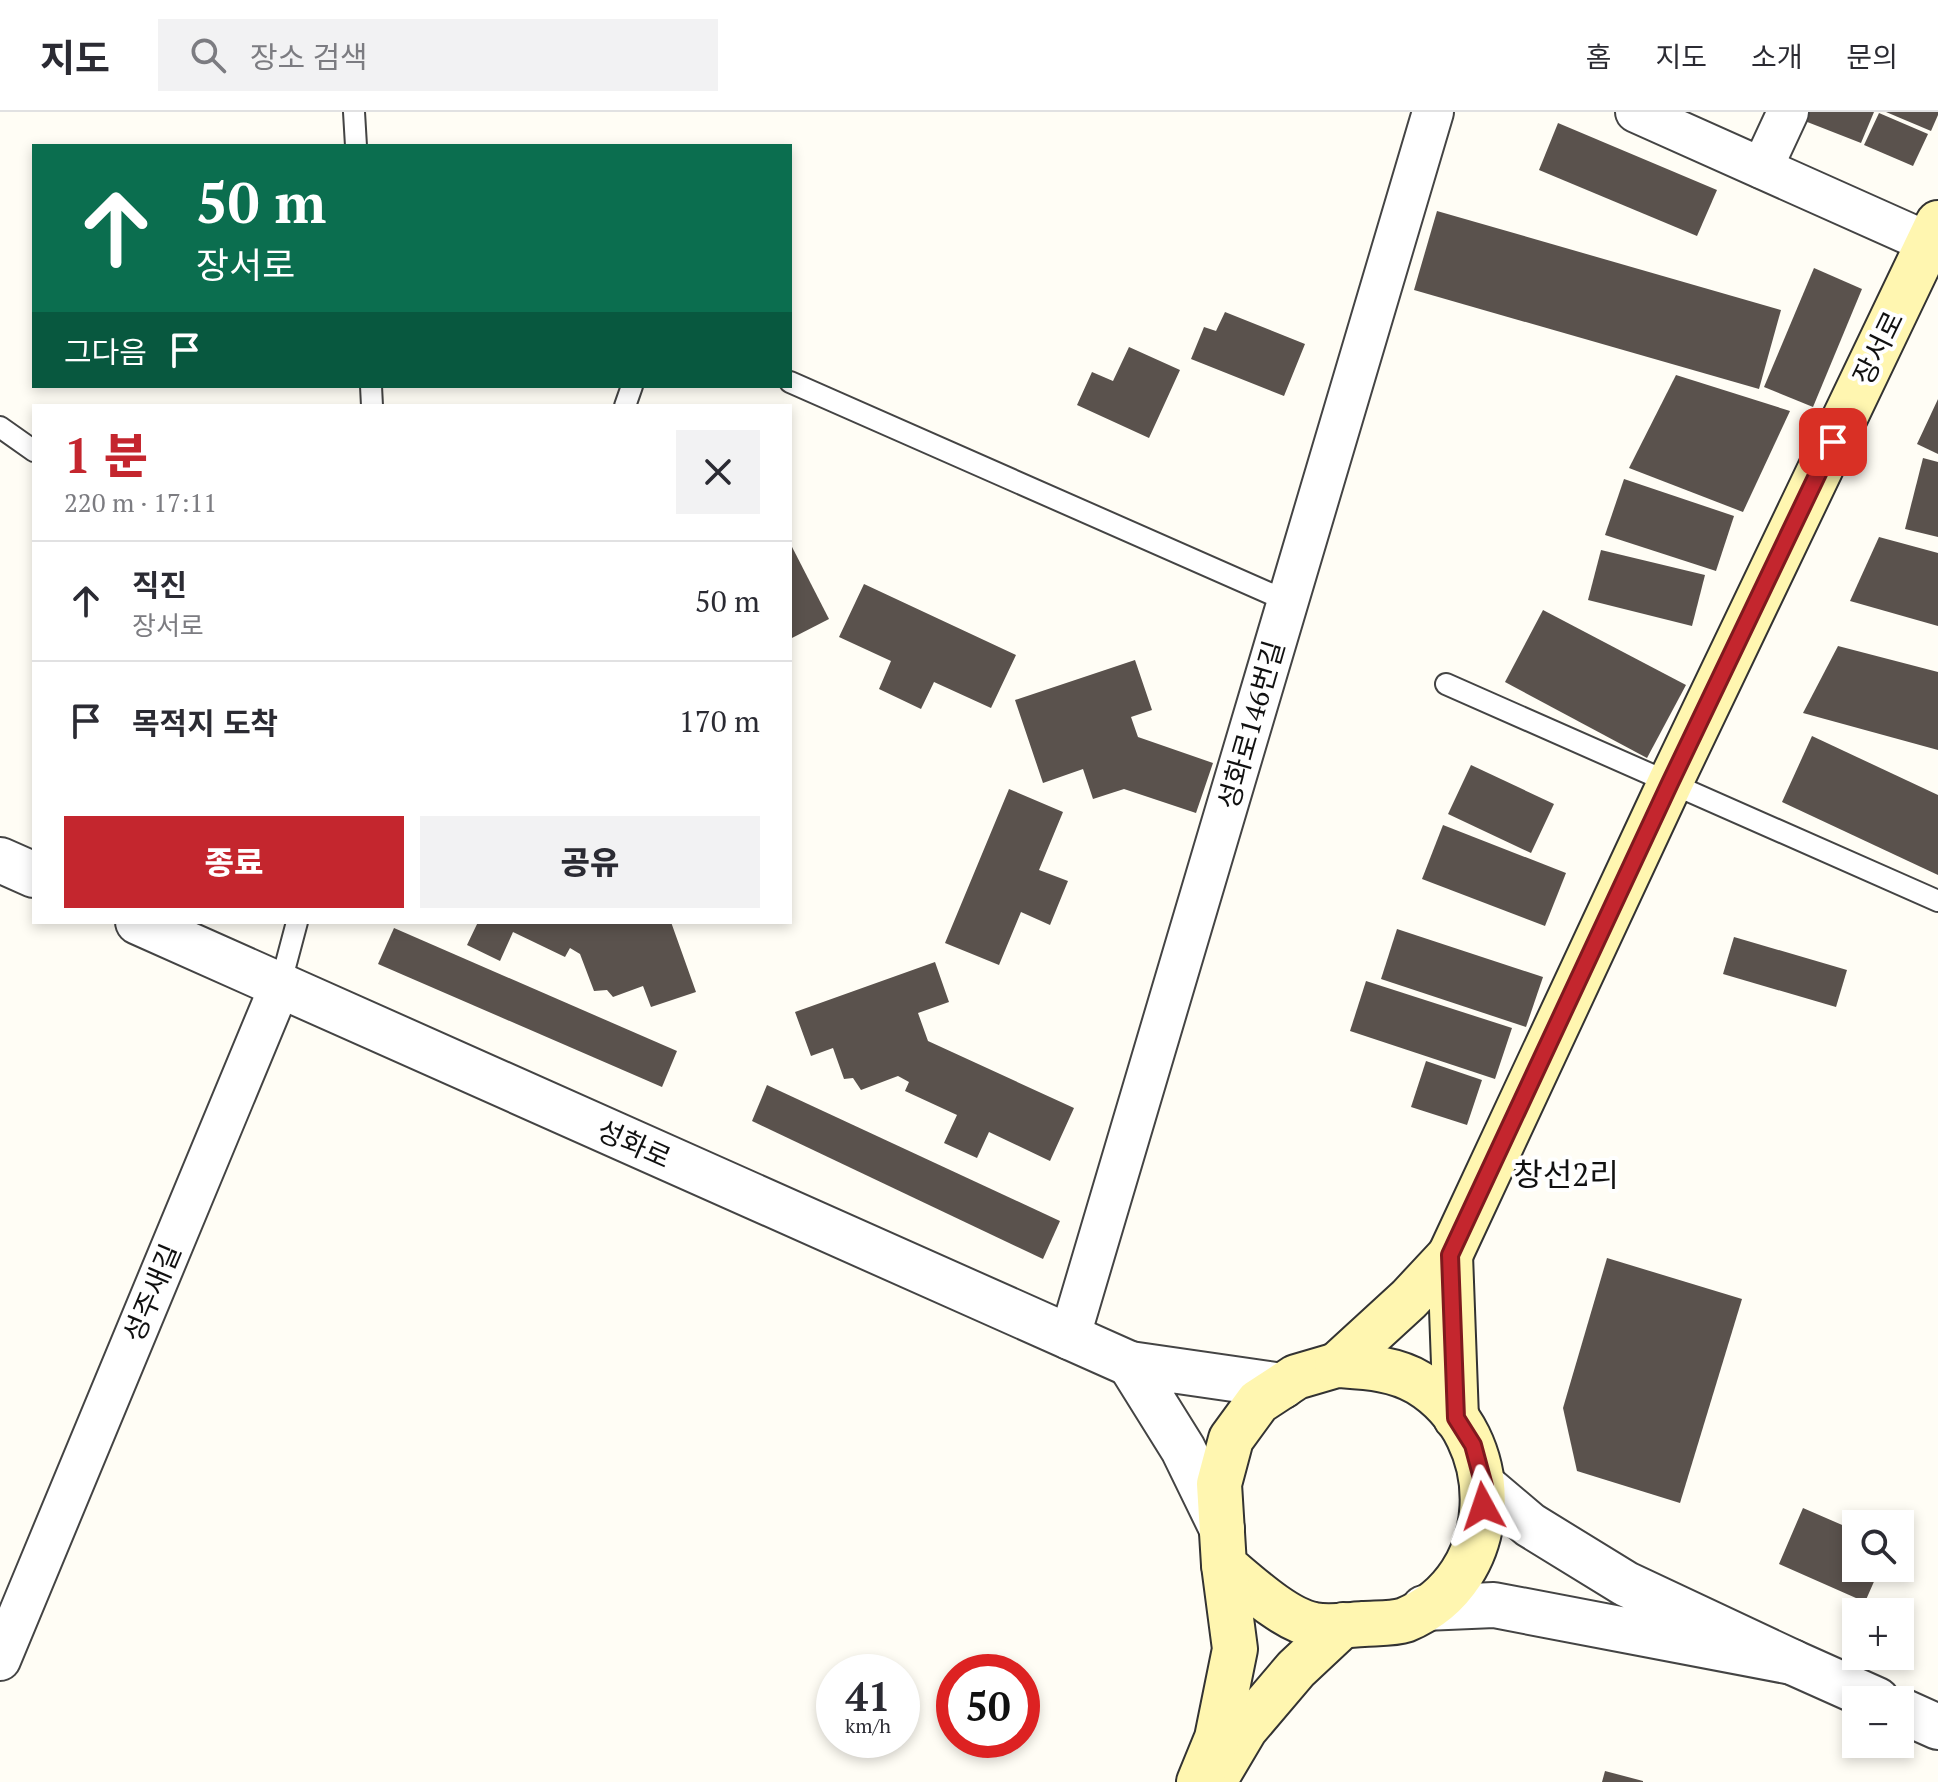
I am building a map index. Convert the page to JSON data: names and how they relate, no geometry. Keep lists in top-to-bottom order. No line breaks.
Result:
{"streets":{"main road":["장서로"],"street":["성화로146번길","성화로","성주새길"]},"crossings":[["성화로146번길","성화로"],["성화로","성주새길"]],"districts":["창선2리"],"page":{"header":"지도","search":"장소 검색","nav":["홈","지도","소개","문의"],"turn":["50 m","장서로"],"then":"그다음","heading":["1 분","220 m · 17:11"],"list":[{"name":"직진","note":"장서로","value":"50 m"},{"name":"목적지 도착","value":"170 m"}],"buttons":["종료","공유"],"map_buttons":["+","−"],"speed":"41 km/h","limit":"50"}}
